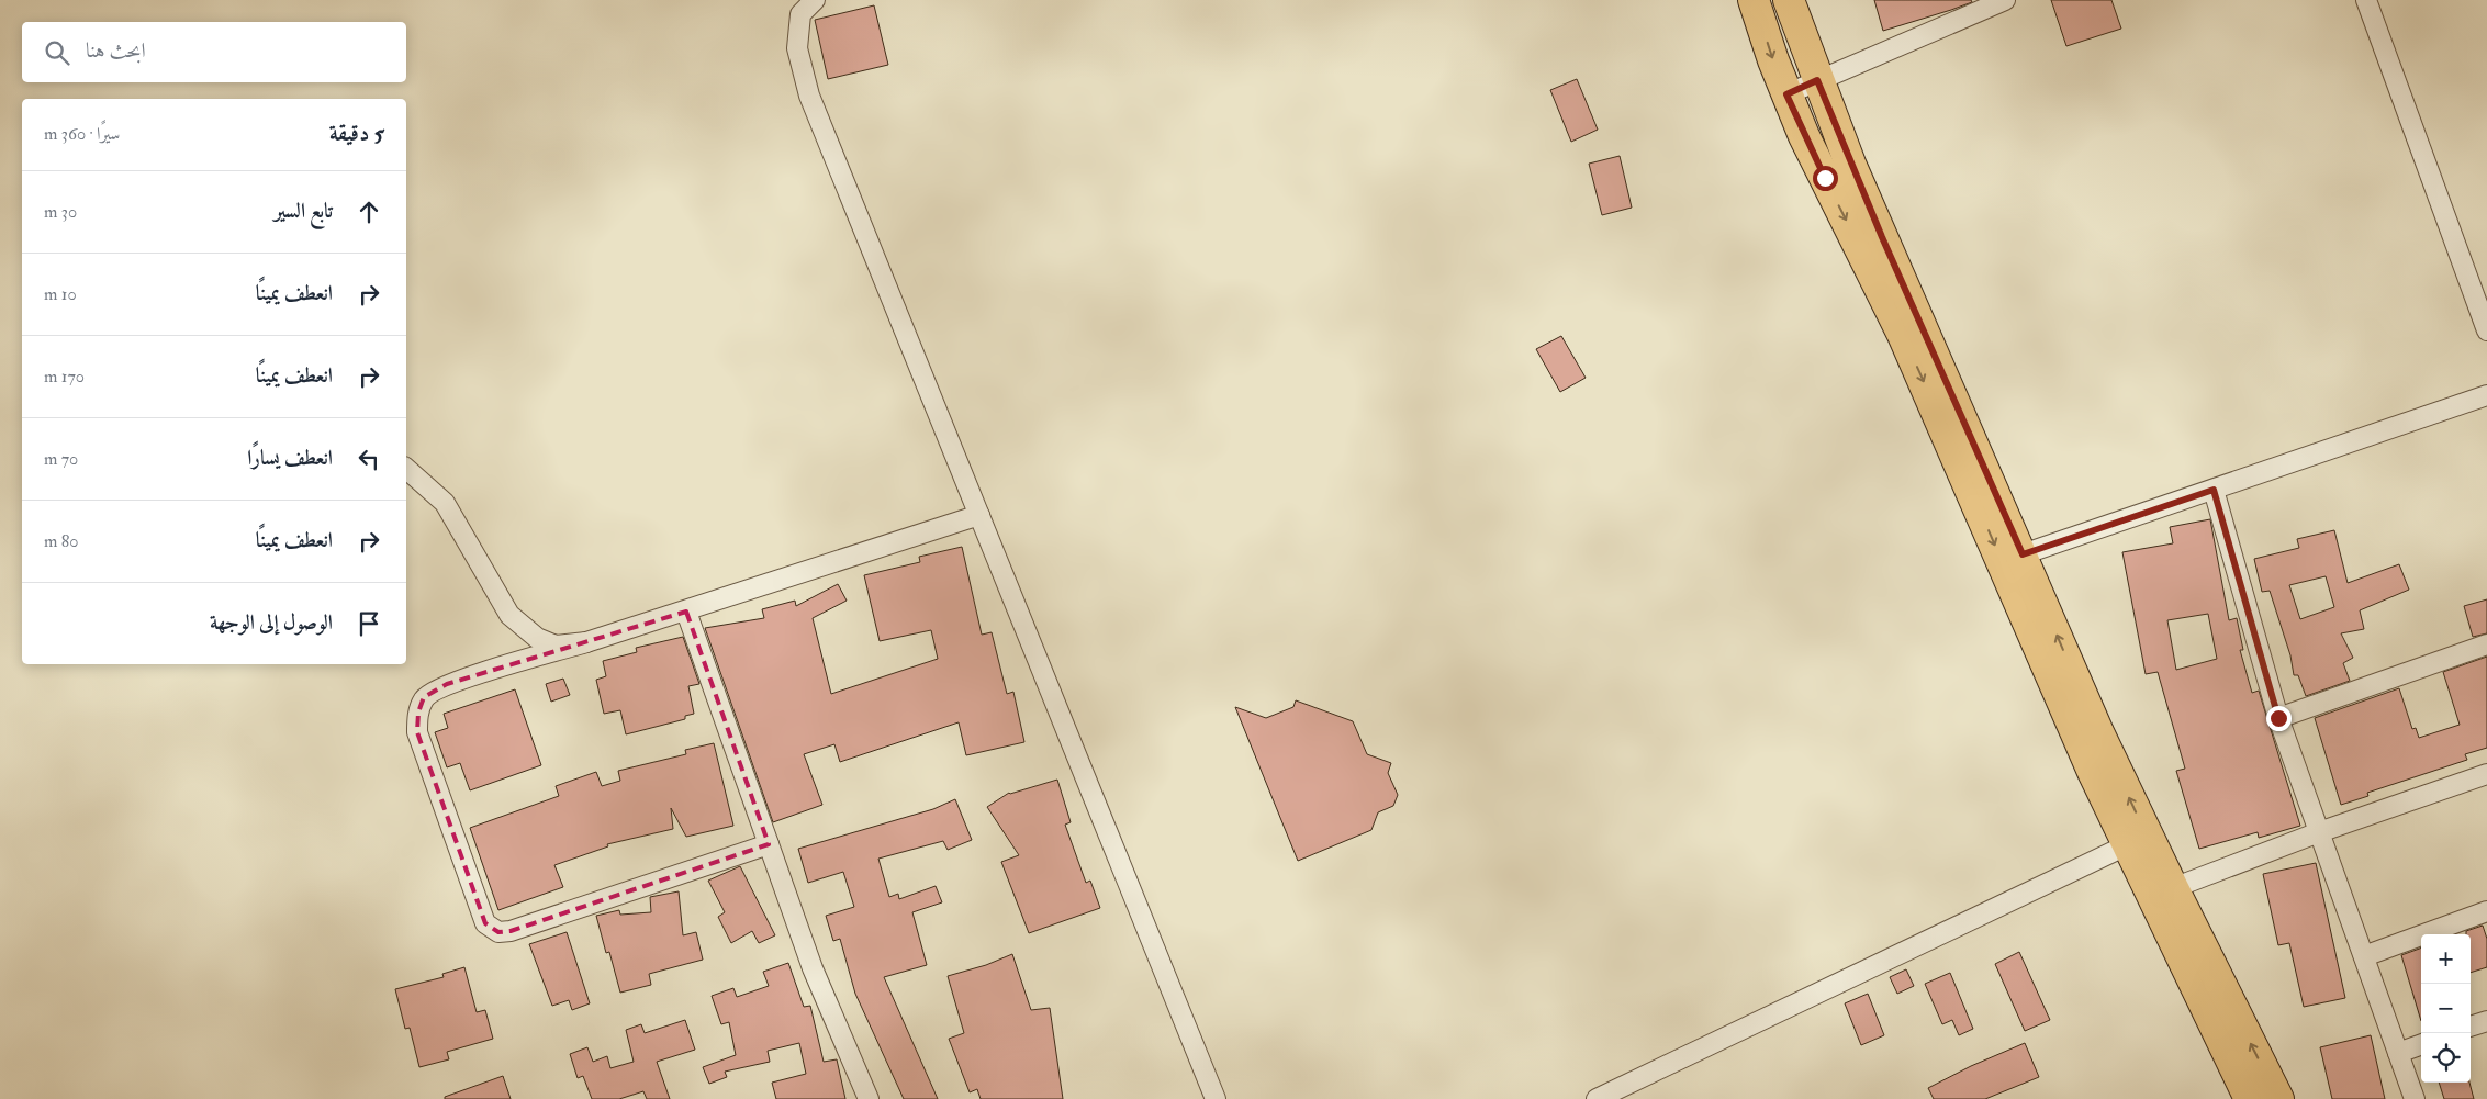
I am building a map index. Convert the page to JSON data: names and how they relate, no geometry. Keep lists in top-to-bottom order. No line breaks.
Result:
{"page":{"search":"ابحث هنا","heading":["5 دقيقة","سيرًا · 360 m"],"list":[["تابع السير","30 m"],["انعطف يمينًا","10 m"],["انعطف يمينًا","170 m"],["انعطف يسارًا","70 m"],["انعطف يمينًا","80 m"],"الوصول إلى الوجهة"],"map_buttons":["+","−"]}}
